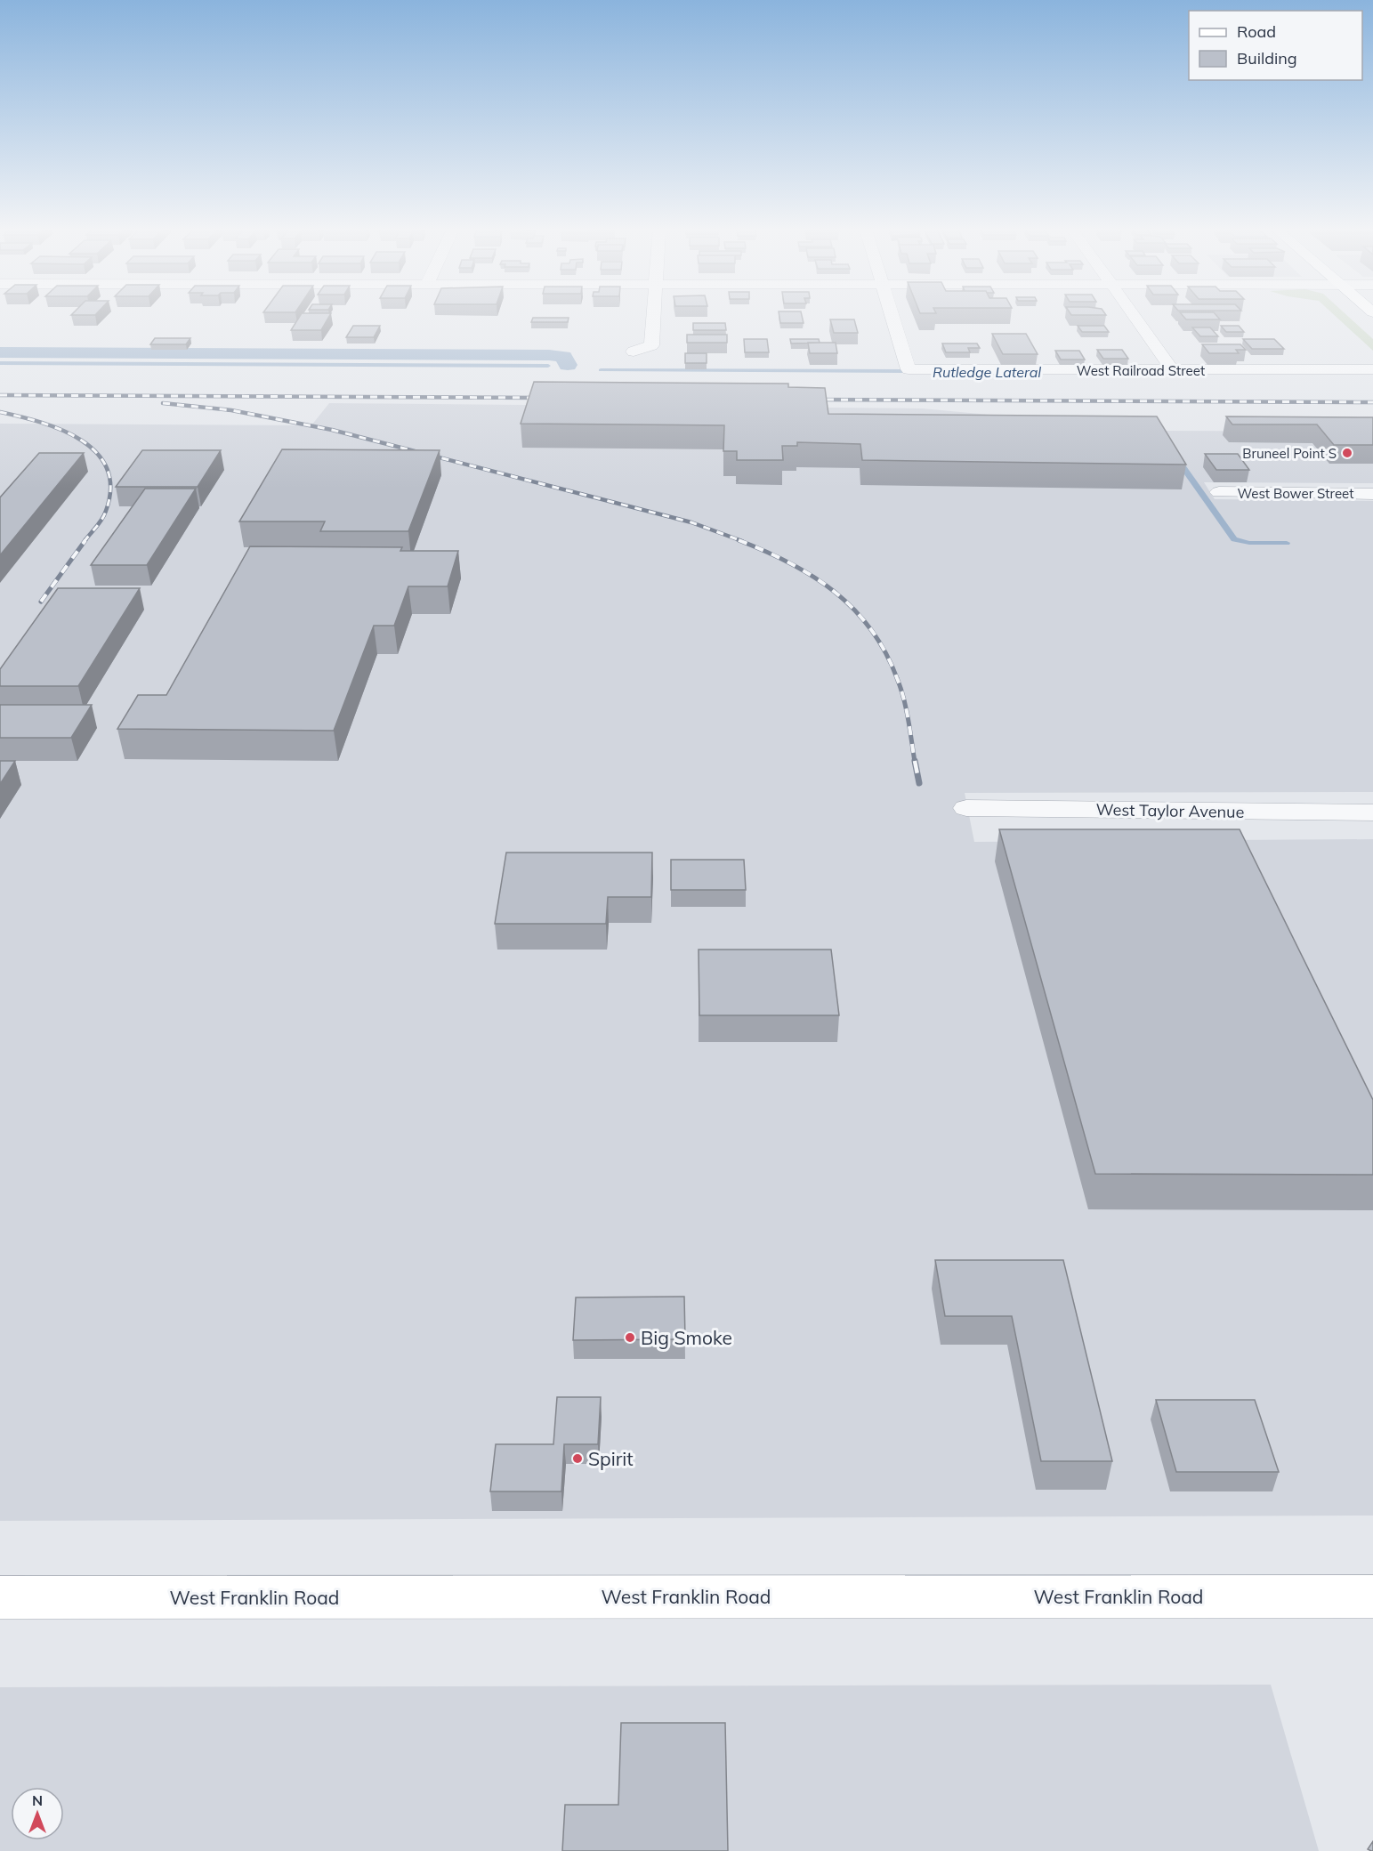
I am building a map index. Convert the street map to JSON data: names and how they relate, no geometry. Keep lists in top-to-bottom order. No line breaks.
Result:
{"streets":{"main road":["West Franklin Road"],"street":["West Railroad Street","West Bower Street","West Taylor Avenue"]},"water":["Rutledge Lateral"],"places":["Bruneel Point S","Big Smoke","Spirit"],"legend":["Road","Building"],"north":"top"}
